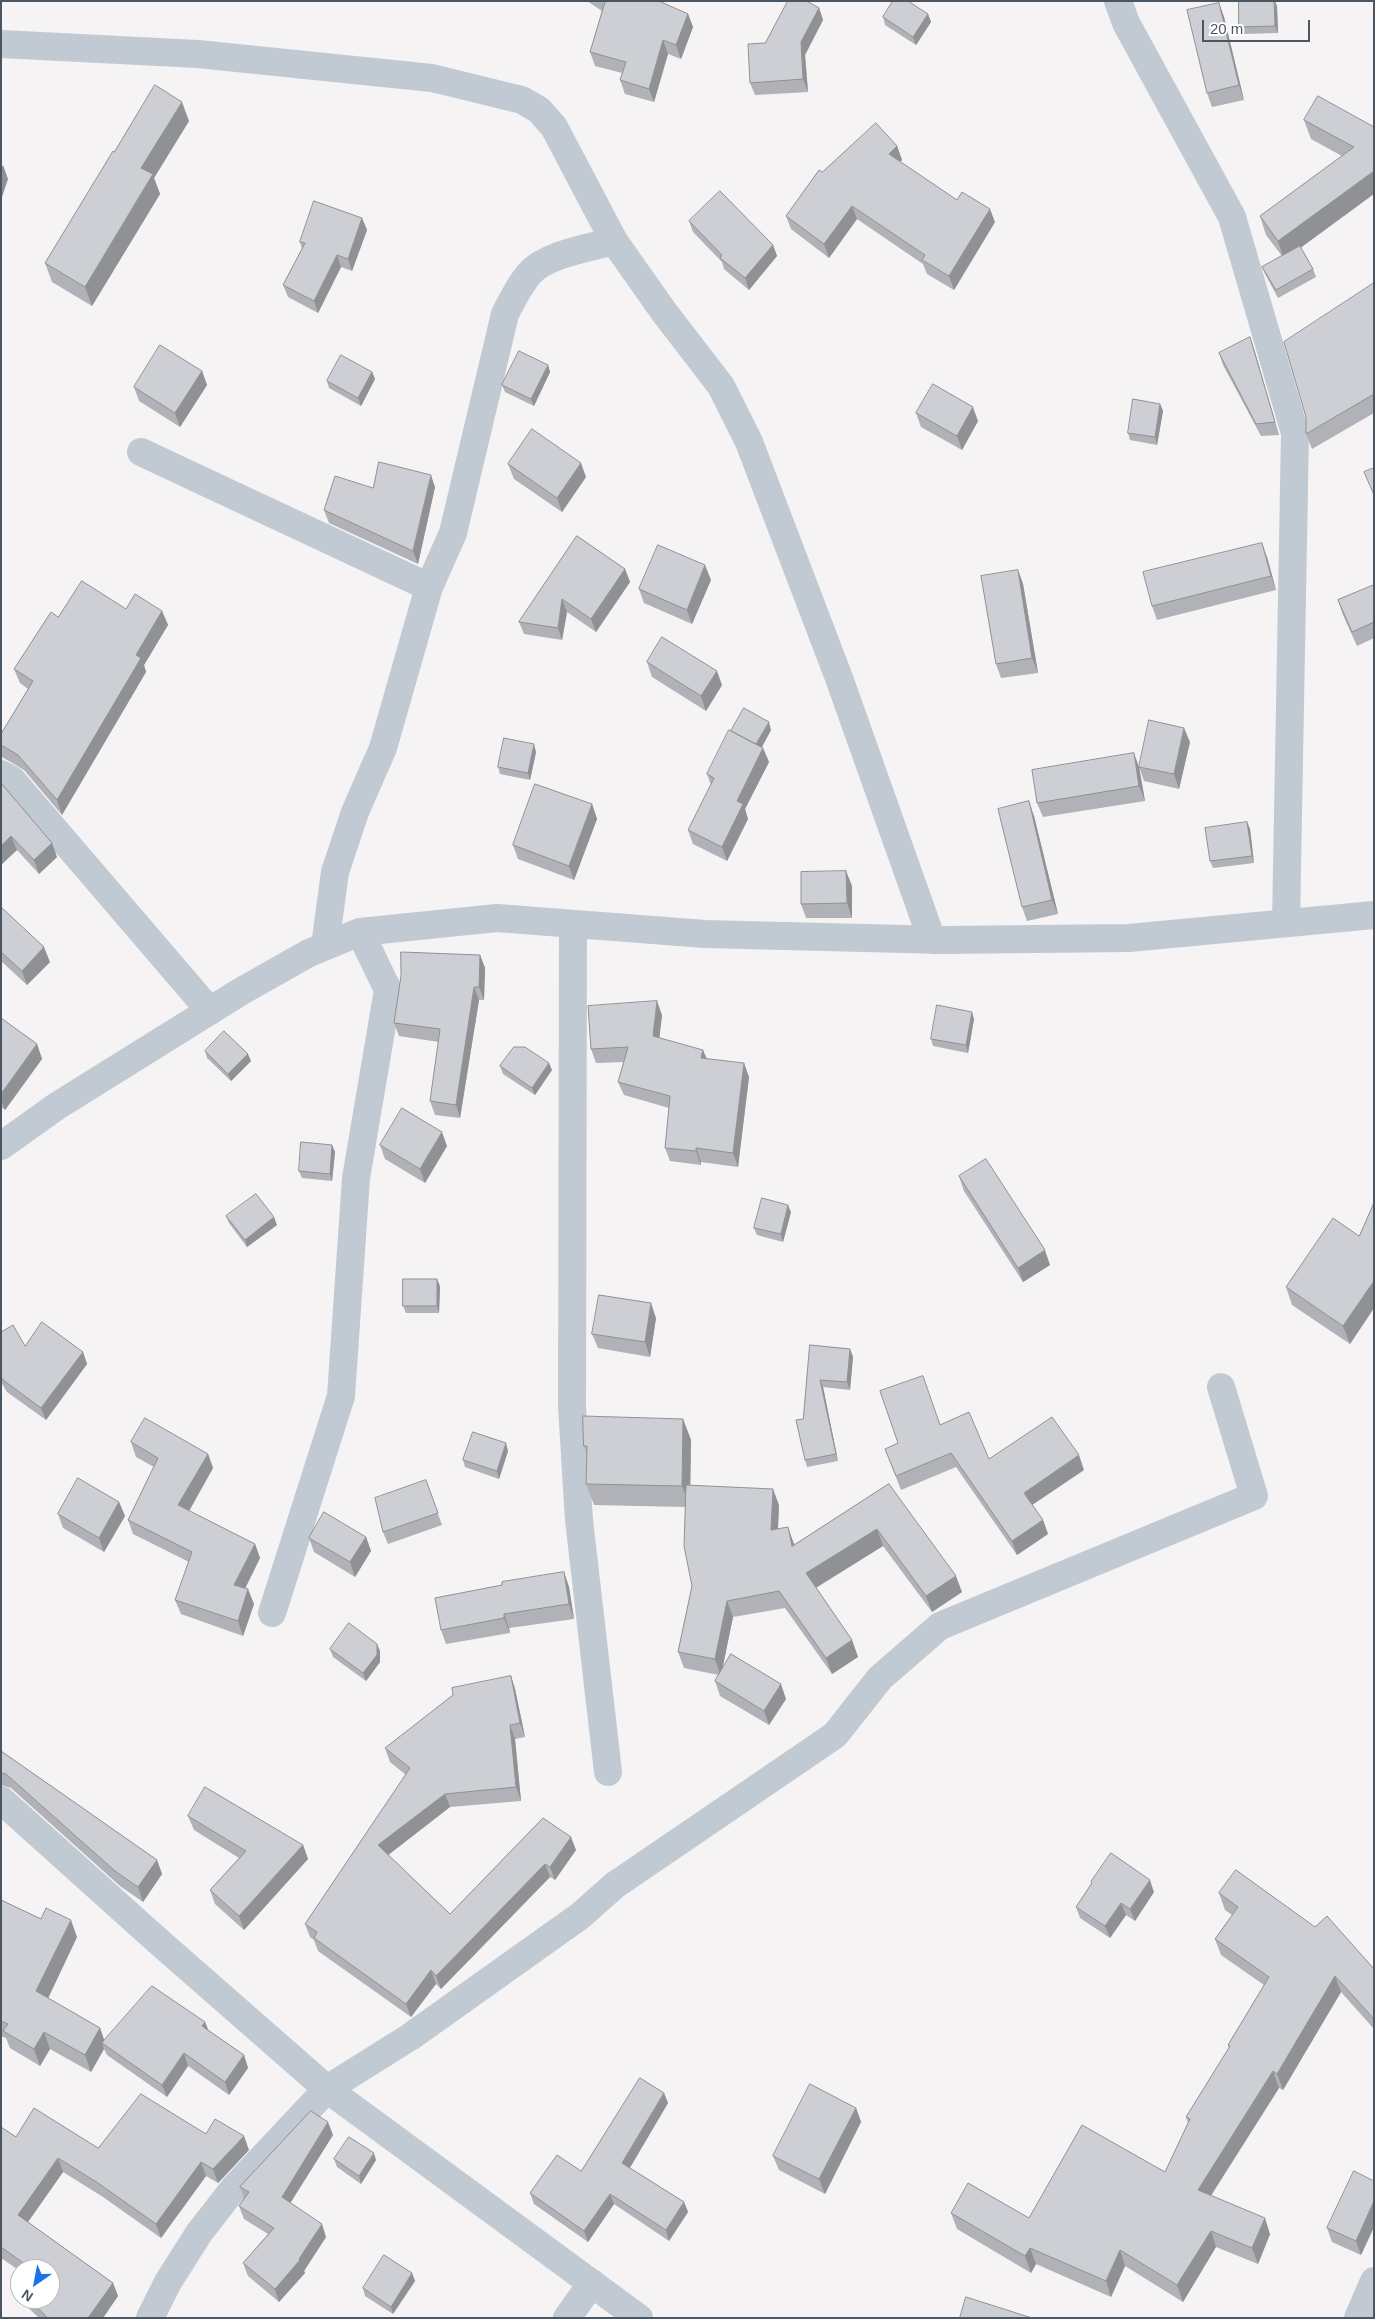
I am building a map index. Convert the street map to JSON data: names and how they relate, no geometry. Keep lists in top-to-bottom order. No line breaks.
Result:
{"scale_bar":"20 m","north":"bottom left"}
